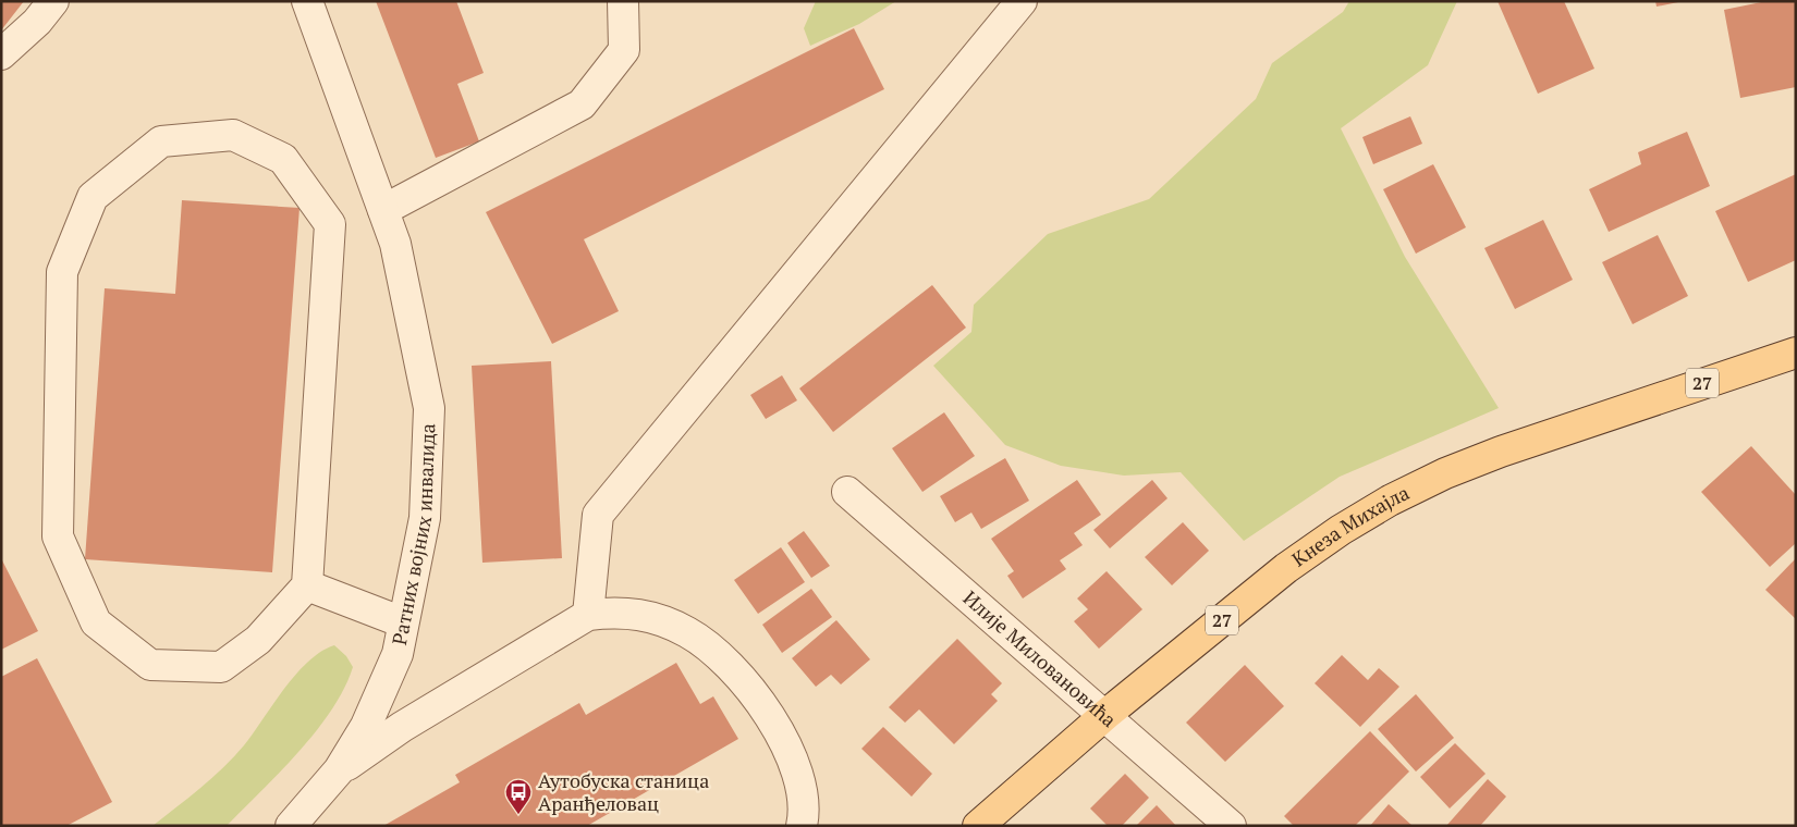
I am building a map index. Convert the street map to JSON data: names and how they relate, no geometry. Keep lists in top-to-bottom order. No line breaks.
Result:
{"streets":{"main road":["27","Кнеза Михајла"],"street":["Ратних војних инвалида","Илије Миловановића"]},"crossings":[["Кнеза Михајла","Илије Миловановића"]],"places":{"bus stop":["Аутобуска станица Аранђеловац"]}}
